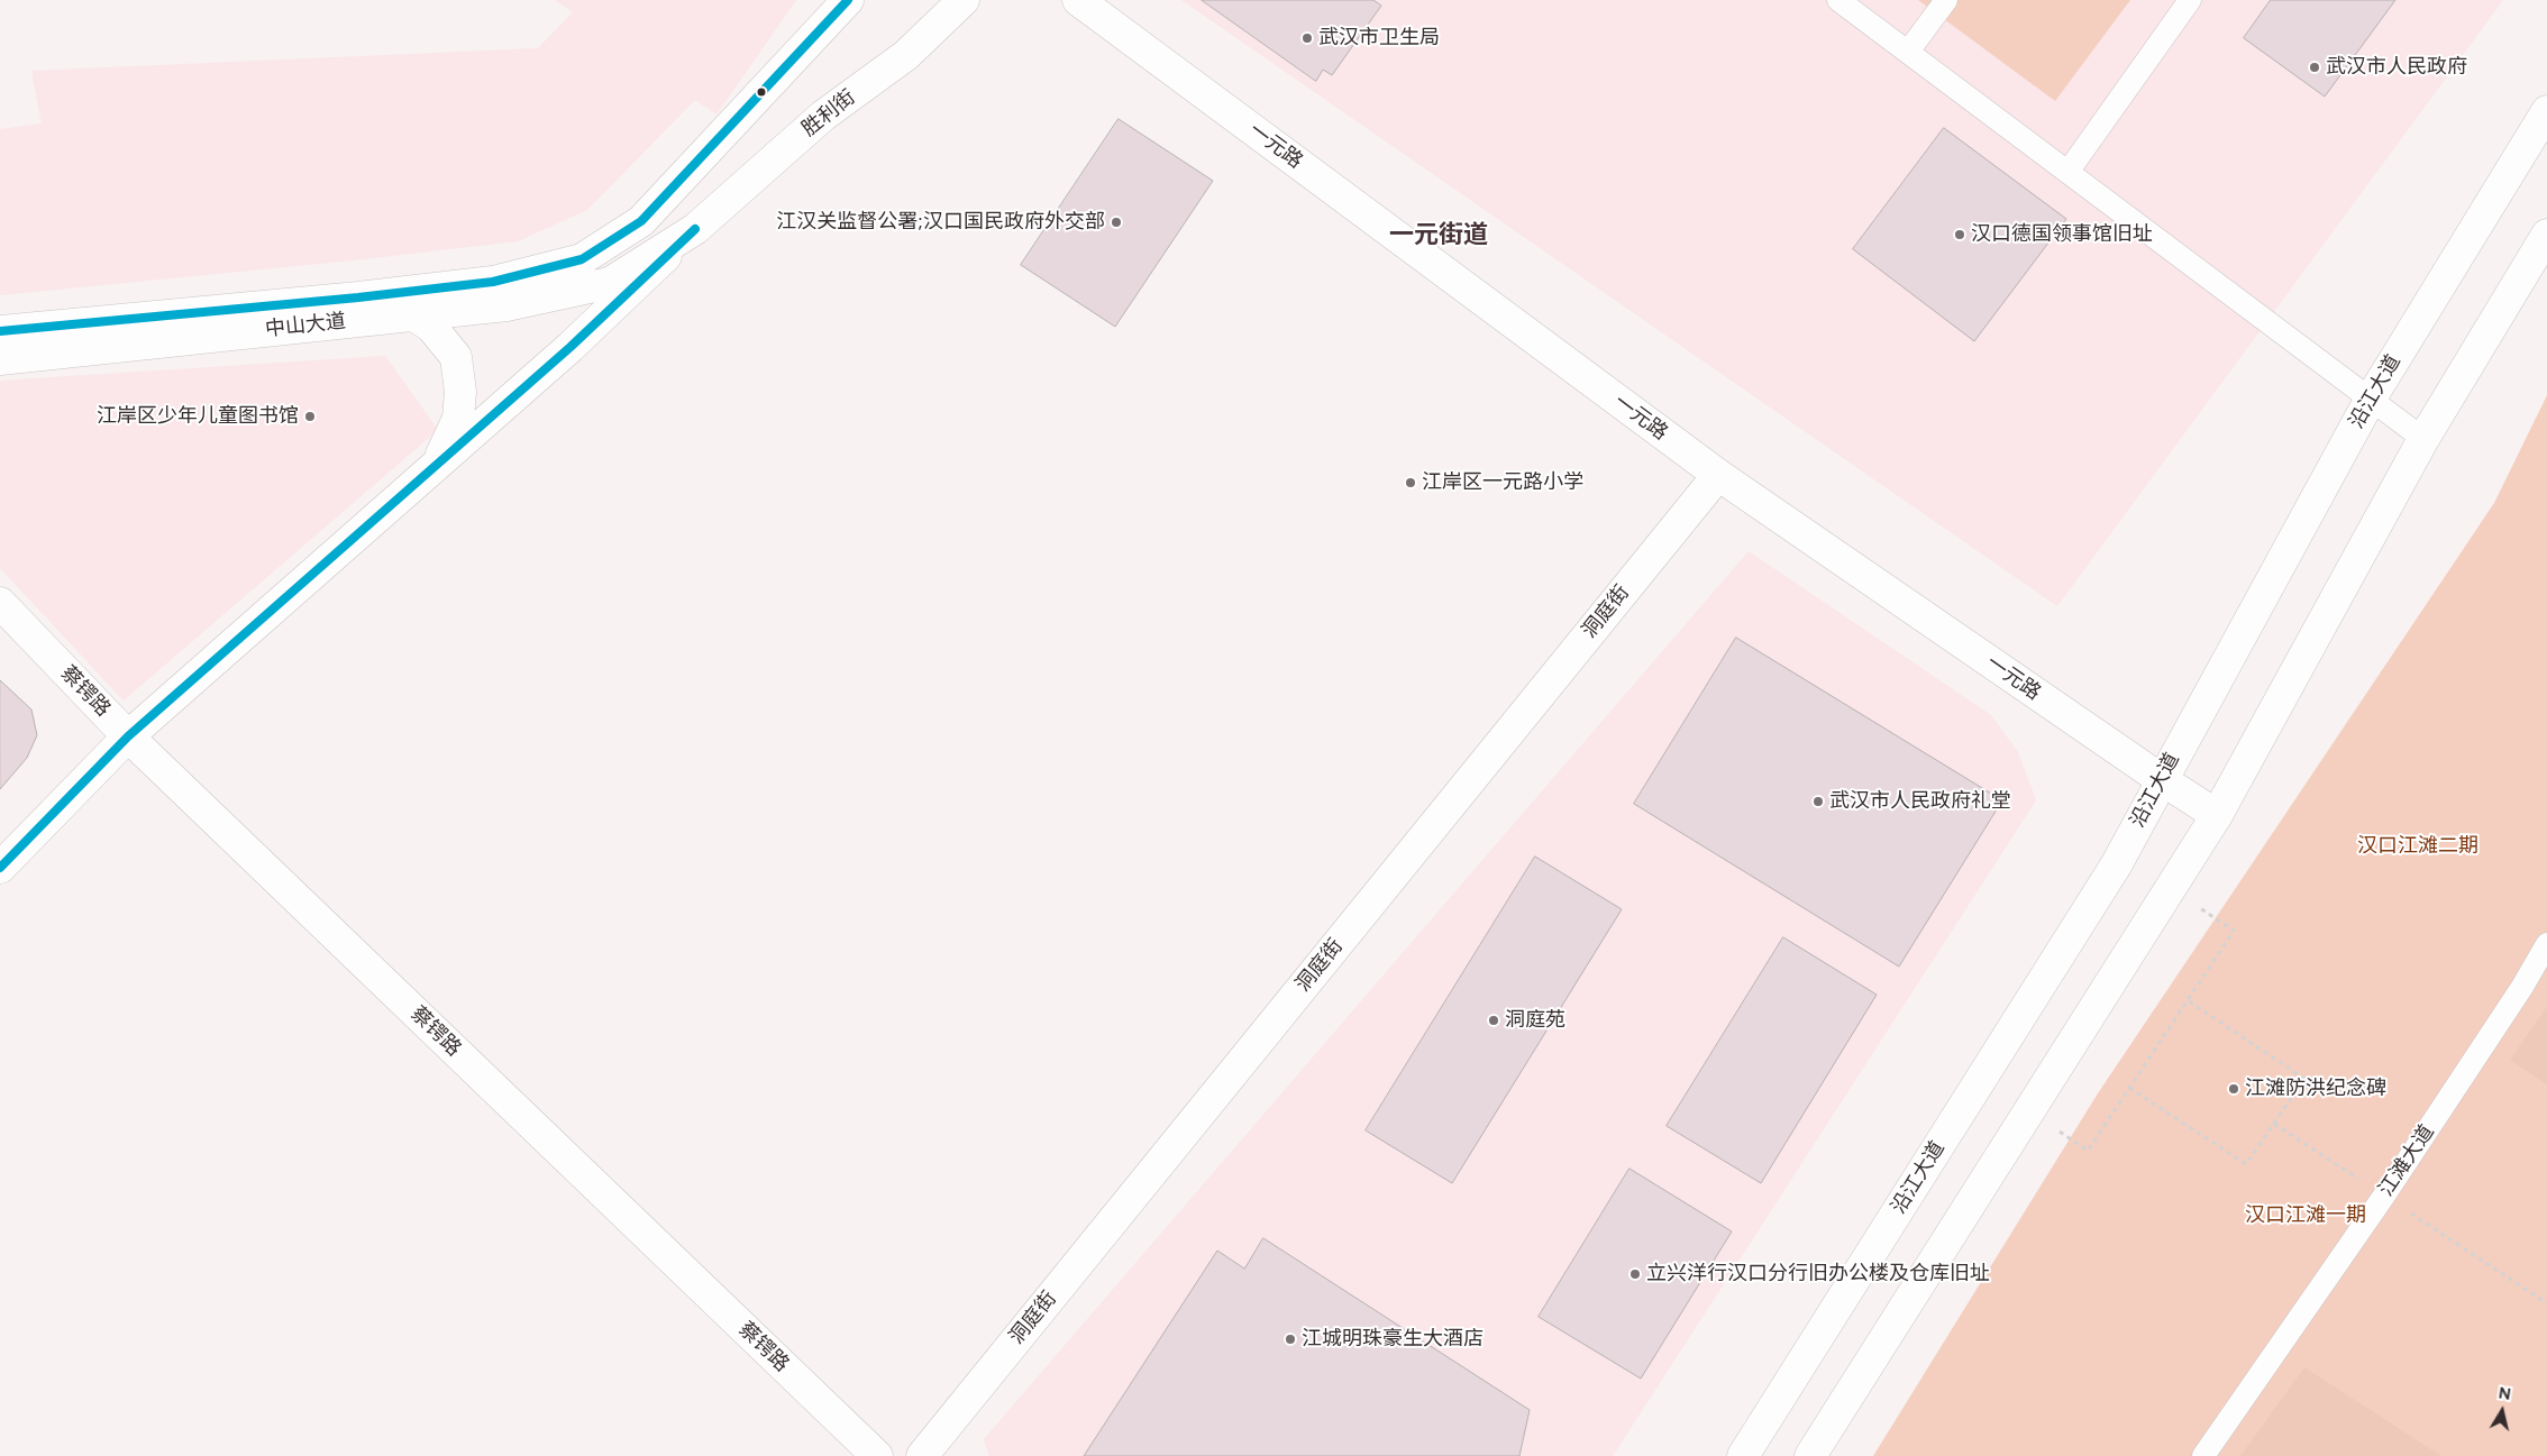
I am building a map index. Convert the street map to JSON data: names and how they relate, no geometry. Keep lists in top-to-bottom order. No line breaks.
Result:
{"streets":{"main road":["胜利街","一元路","中山大道","沿江大道","洞庭街","蔡锷路"],"lane":["江滩大道"]},"crossings":[["胜利街","中山大道"],["胜利街","蔡锷路"],["一元路","沿江大道"],["一元路","洞庭街"]],"districts":["一元街道"],"parks":["汉口江滩二期","汉口江滩一期"],"places":["武汉市卫生局","武汉市人民政府","江汉关监督公署;汉口国民政府外交部","汉口德国领事馆旧址","江岸区少年儿童图书馆","江岸区一元路小学","武汉市人民政府礼堂","洞庭苑","江滩防洪纪念碑","立兴洋行汉口分行旧办公楼及仓库旧址","江城明珠豪生大酒店"],"north":"top"}
